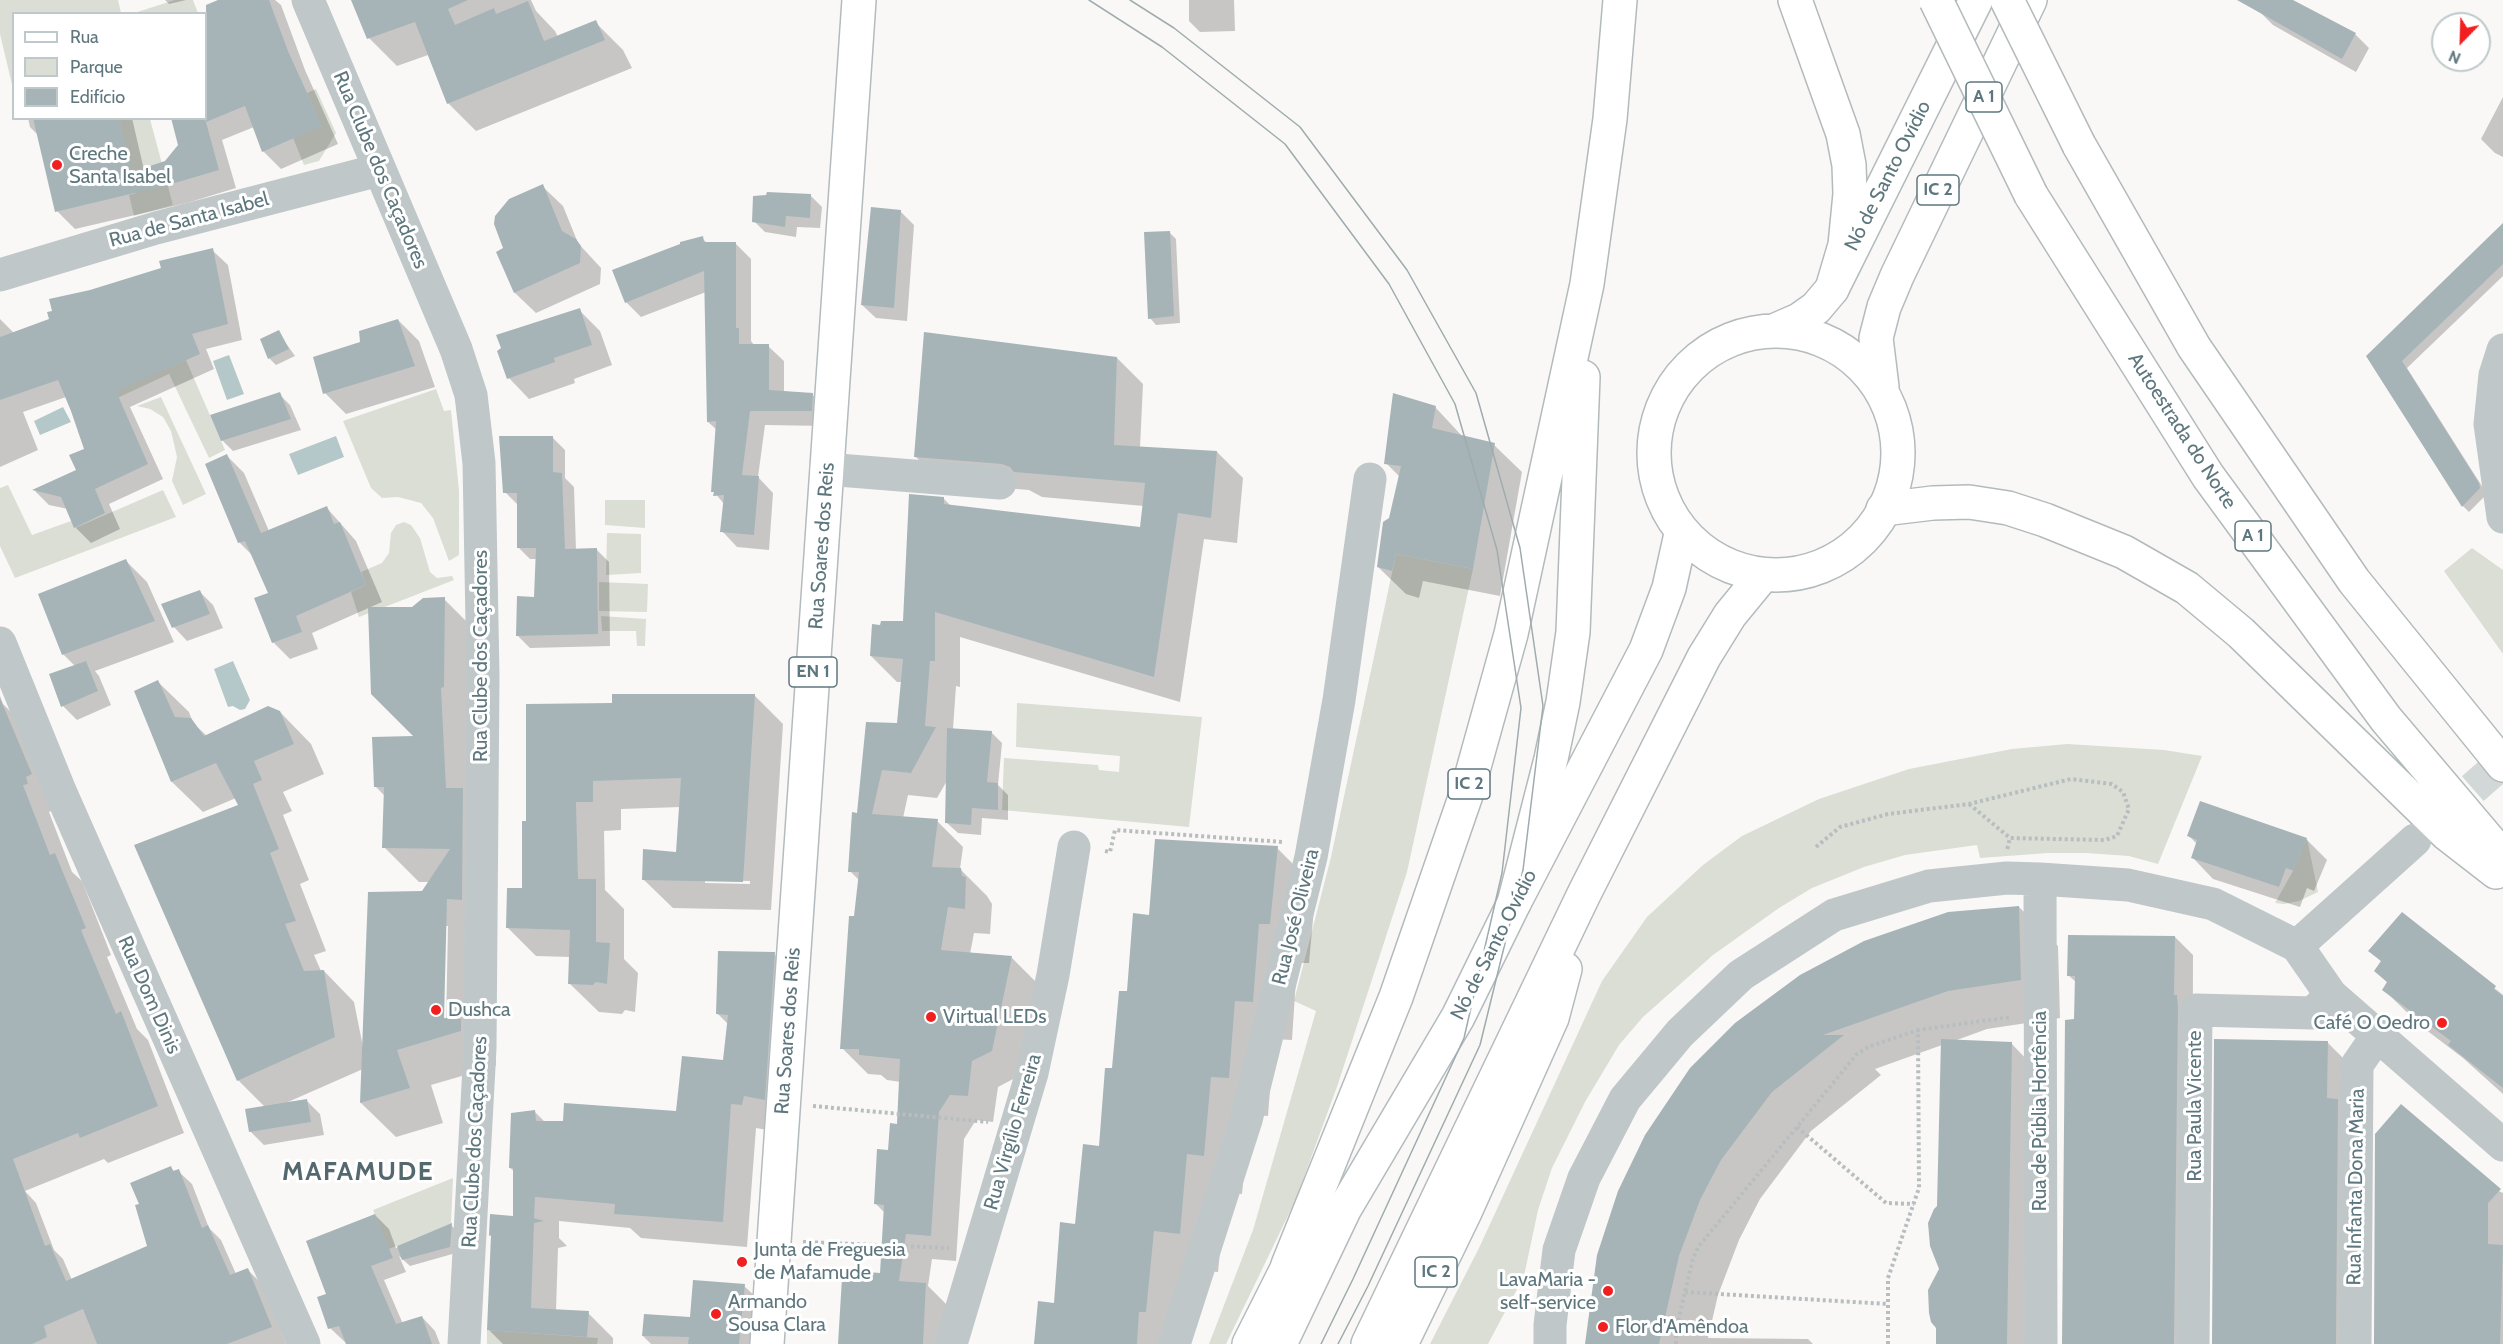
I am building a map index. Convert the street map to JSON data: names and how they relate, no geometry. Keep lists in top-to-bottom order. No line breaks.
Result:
{"streets":{"main road":["A 1","Nó de Santo Ovídio","IC 2","Autoestrada do Norte","Rua Soares dos Reis","EN 1"],"street":["Rua Clube dos Caçadores","Rua de Santa Isabel","Rua José Oliveira","Rua Dom Dinis","Rua Paula Vicente","Rua de Públia Hortência","Rua Virgílio Ferreira","Rua Infanta Dona Maria"]},"crossings":[["Rua Clube dos Caçadores","Rua de Santa Isabel"],["Nó de Santo Ovídio","IC 2"]],"districts":["MAFAMUDE"],"places":["Creche Santa Isabel","Dushca","Virtual LEDs","Café O Oedro","Junta de Freguesia de Mafamude","LavaMaria - self-service","Armando Sousa Clara","Flor d'Amêndoa"],"legend":["Rua","Parque","Edifício"],"north":"bottom left"}
